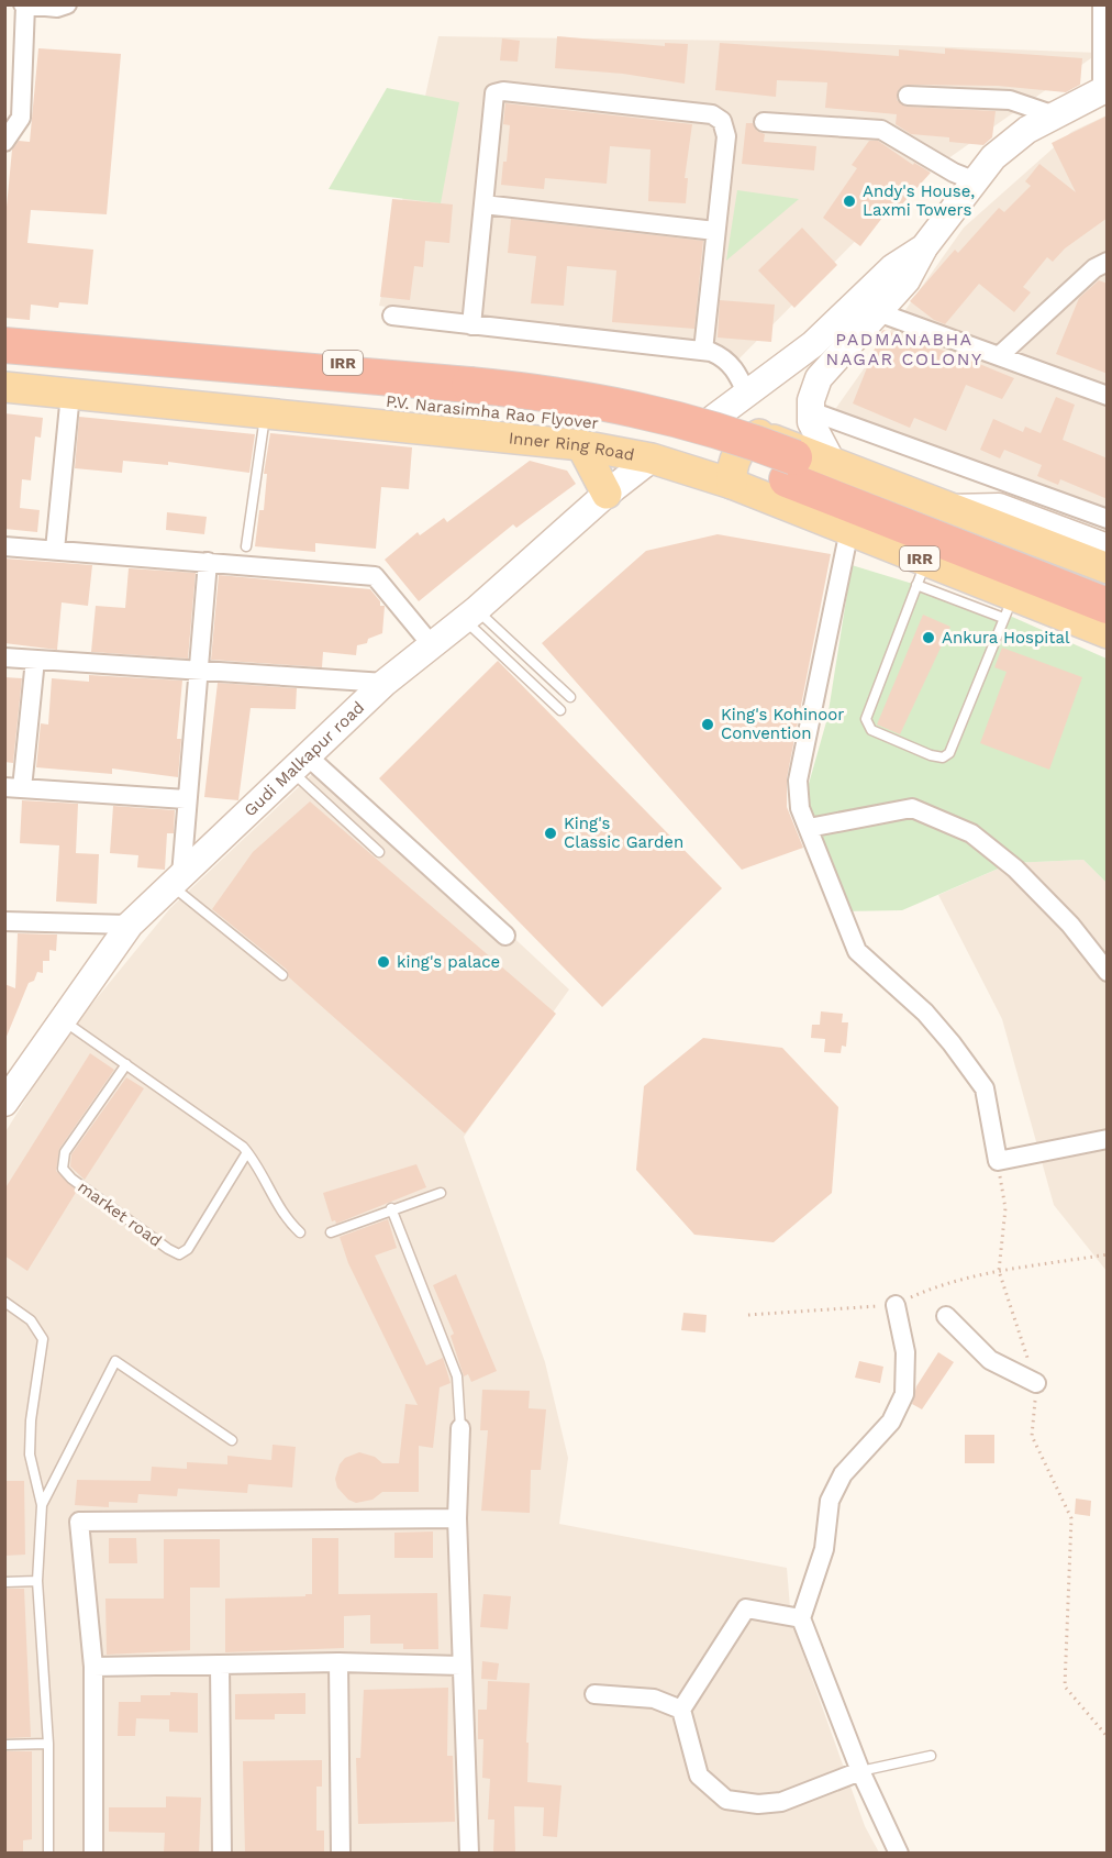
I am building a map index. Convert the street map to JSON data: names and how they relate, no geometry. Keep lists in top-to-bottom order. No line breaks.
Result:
{"streets":{"highway":["P.V. Narasimha Rao Flyover"],"main road":["IRR","Inner Ring Road"],"street":["Gudi Malkapur road"],"lane":["market road"]},"crossings":[["Inner Ring Road","Gudi Malkapur road"]],"districts":["PADMANABHA NAGAR COLONY"],"places":["Andy's House, Laxmi Towers","Ankura Hospital","King's Kohinoor Convention","King's Classic Garden","king's palace"]}
